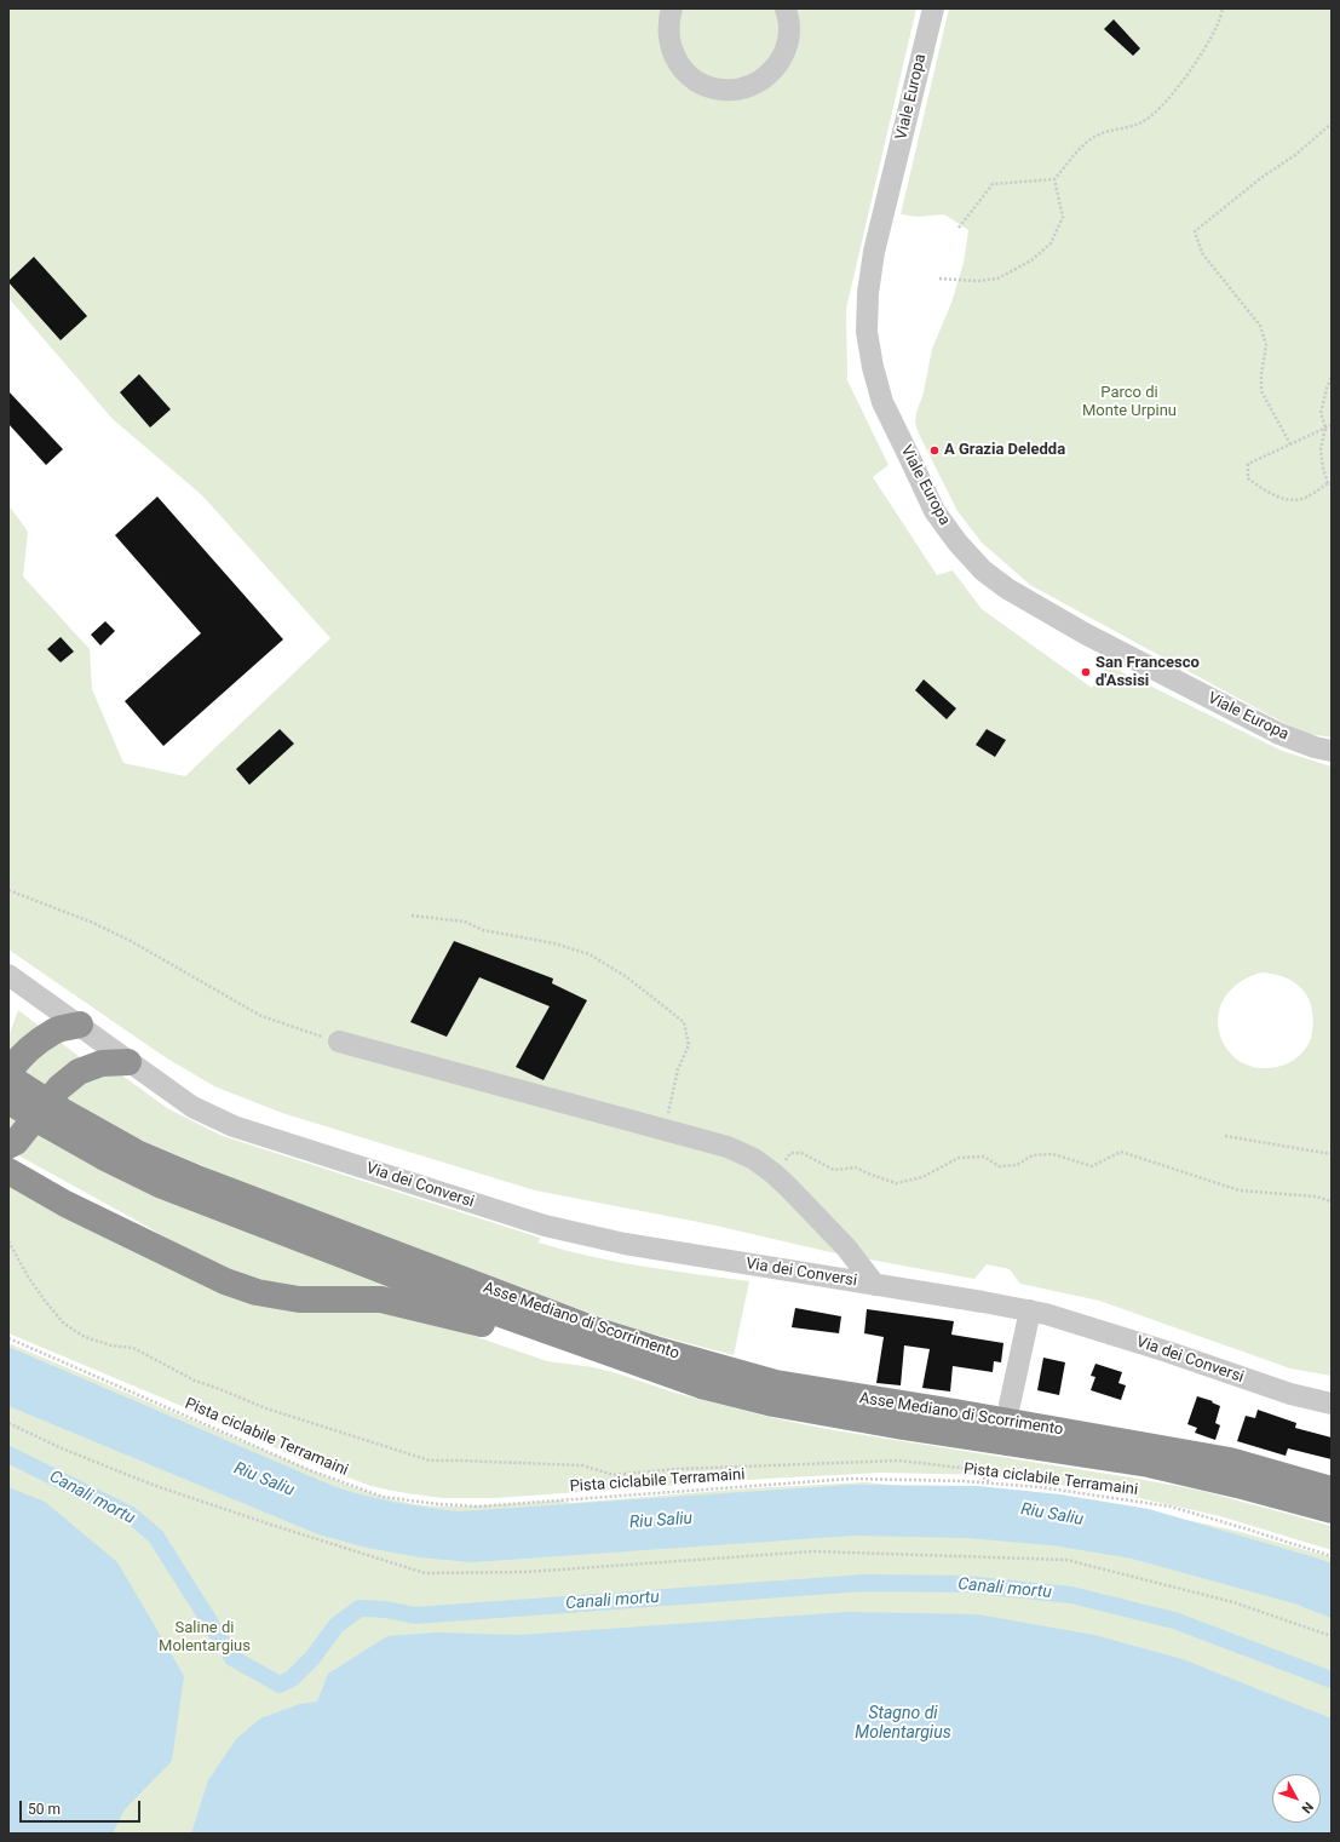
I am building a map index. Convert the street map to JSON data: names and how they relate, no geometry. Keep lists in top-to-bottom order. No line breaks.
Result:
{"streets":{"highway":["Asse Mediano di Scorrimento"],"street":["Viale Europa","Via dei Conversi"],"path":["Pista ciclabile Terramaini"]},"water":["Riu Saliu","Canali mortu","Stagno di Molentargius"],"parks":["Parco di Monte Urpinu","Saline di Molentargius"],"places":["A Grazia Deledda","San Francesco d'Assisi"],"scale_bar":"50 m","north":"bottom right"}
